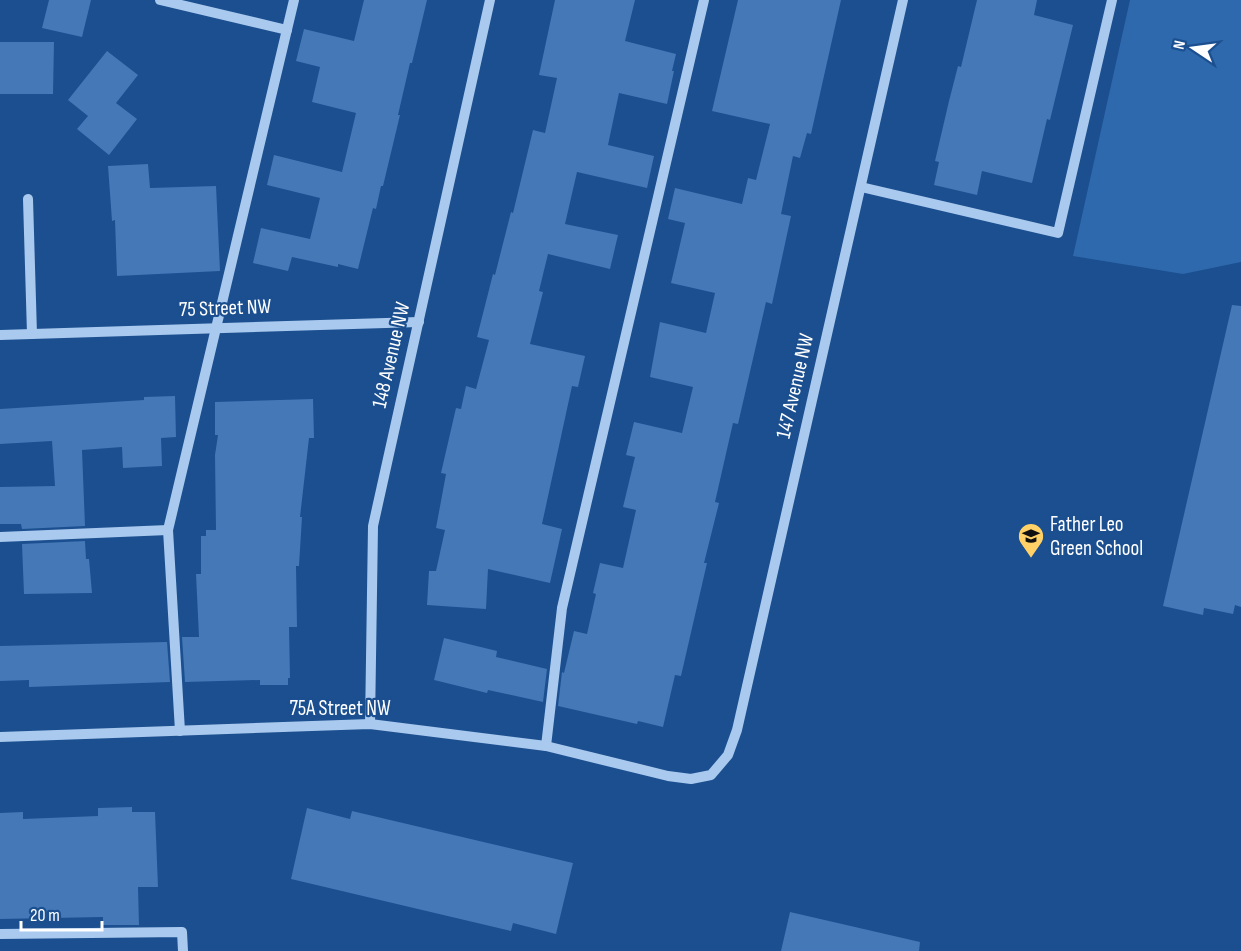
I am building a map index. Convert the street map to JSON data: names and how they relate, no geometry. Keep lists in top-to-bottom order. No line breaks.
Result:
{"streets":{"street":["75 Street NW","148 Avenue NW","147 Avenue NW","75A Street NW"]},"crossings":[["75 Street NW","148 Avenue NW"],["148 Avenue NW","75A Street NW"],["147 Avenue NW","75A Street NW"]],"places":{"school or university":["Father Leo Green School"]},"scale_bar":"20 m","north":"left"}
